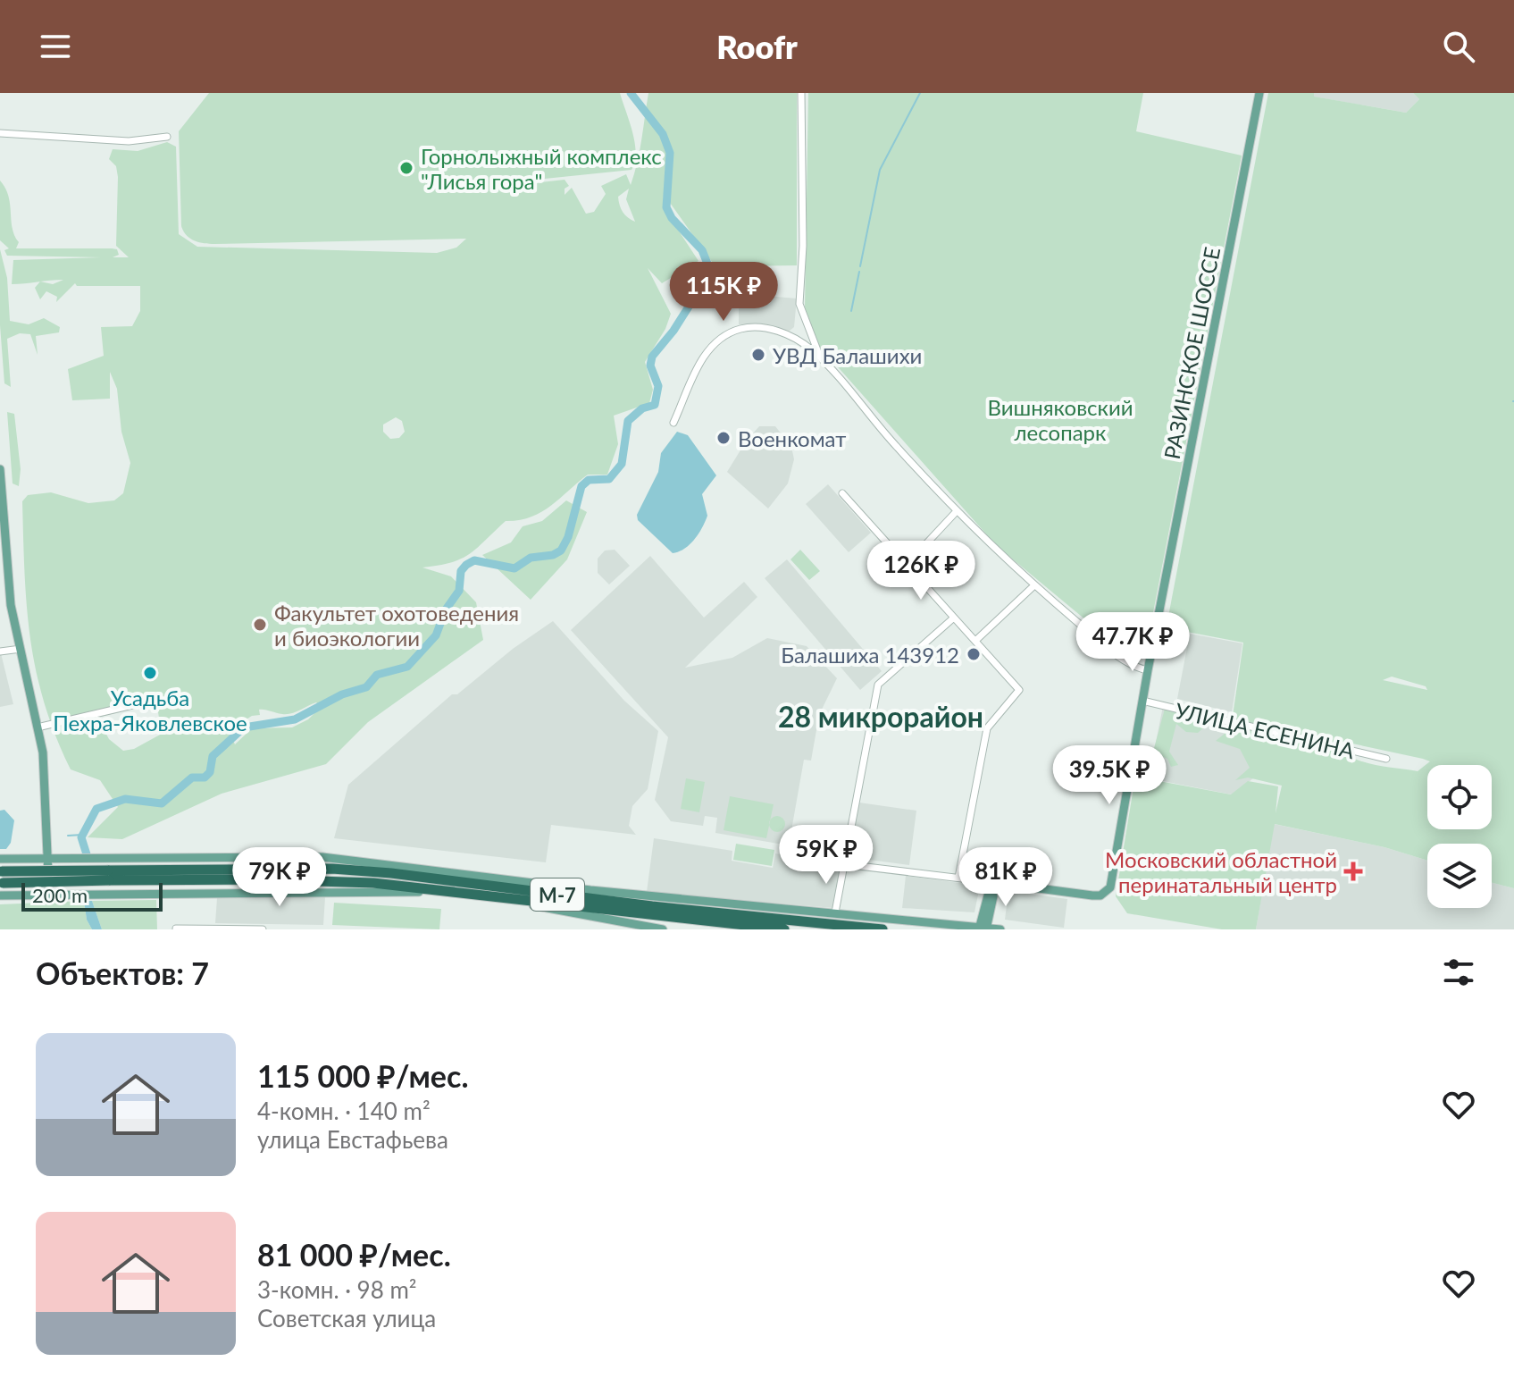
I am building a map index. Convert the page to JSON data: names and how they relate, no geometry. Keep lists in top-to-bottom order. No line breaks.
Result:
{"streets":{"highway":["М-7"],"main road":["РАЗИНСКОЕ ШОССЕ"],"street":["УЛИЦА ЕСЕНИНА"]},"crossings":[["РАЗИНСКОЕ ШОССЕ","УЛИЦА ЕСЕНИНА"]],"districts":["28 микрорайон"],"parks":["Вишняковский лесопарк"],"places":{"other":["Горнолыжный комплекс \"Лисья гора\"","УВД Балашихи","Военкомат","Факультет охотоведения и биоэкологии","Балашиха 143912","Усадьба Пехра-Яковлевское"],"health":["Московский областной перинатальный центр"]},"scale_bar":"200 m","page":{"header":"Roofr","price":["115K ₽","126K ₽","47.7K ₽","39.5K ₽","59K ₽","79K ₽","81K ₽"],"scale":"200 m","heading":"Объектов: 7","list":[{"name":"115 000 ₽/мес.","note":"4-комн. · 140 m² · улица Евстафьева"},{"name":"81 000 ₽/мес.","note":"3-комн. · 98 m² · Советская улица"}]}}
